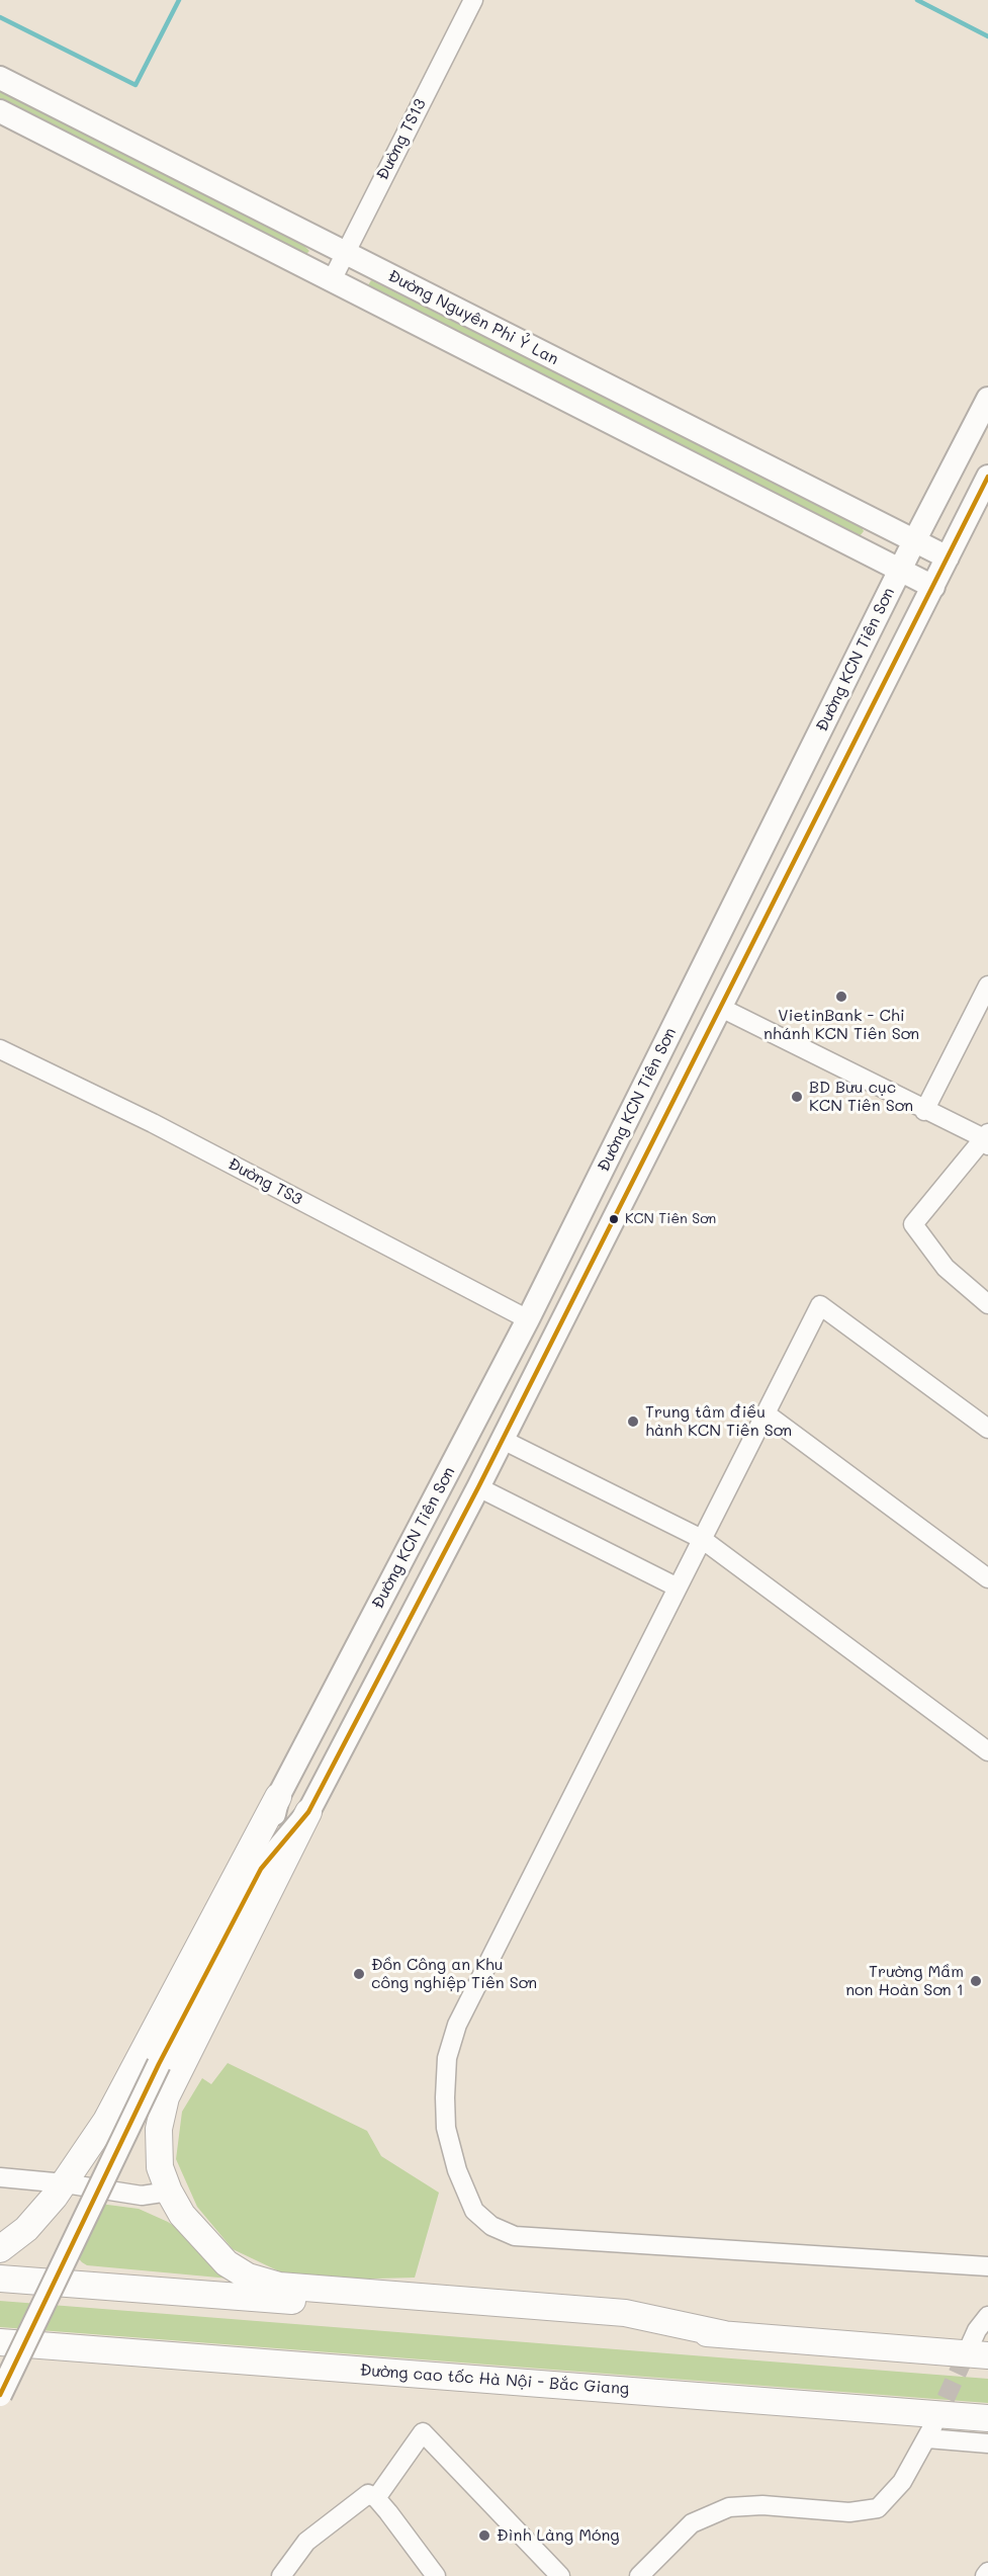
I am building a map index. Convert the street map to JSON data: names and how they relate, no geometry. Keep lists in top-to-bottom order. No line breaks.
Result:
{"streets":{"highway":["Đường cao tốc Hà Nội - Bắc Giang"],"main road":["Đường Nguyên Phi Ỷ Lan","Đường KCN Tiên Sơn"],"street":["Đường TS13","Đường TS3"]},"crossings":[["Đường TS13","Đường Nguyên Phi Ỷ Lan"],["Đường Nguyên Phi Ỷ Lan","Đường KCN Tiên Sơn"],["Đường KCN Tiên Sơn","Đường TS3"]],"places":["VietinBank - Chi nhánh KCN Tiên Sơn","BD Bưu cục KCN Tiên Sơn","KCN Tiên Sơn","Trung tâm điều hành KCN Tiên Sơn","Đồn Công an Khu công nghiệp Tiên Sơn","Trường Mầm non Hoàn Sơn 1","Đình Làng Móng"]}
